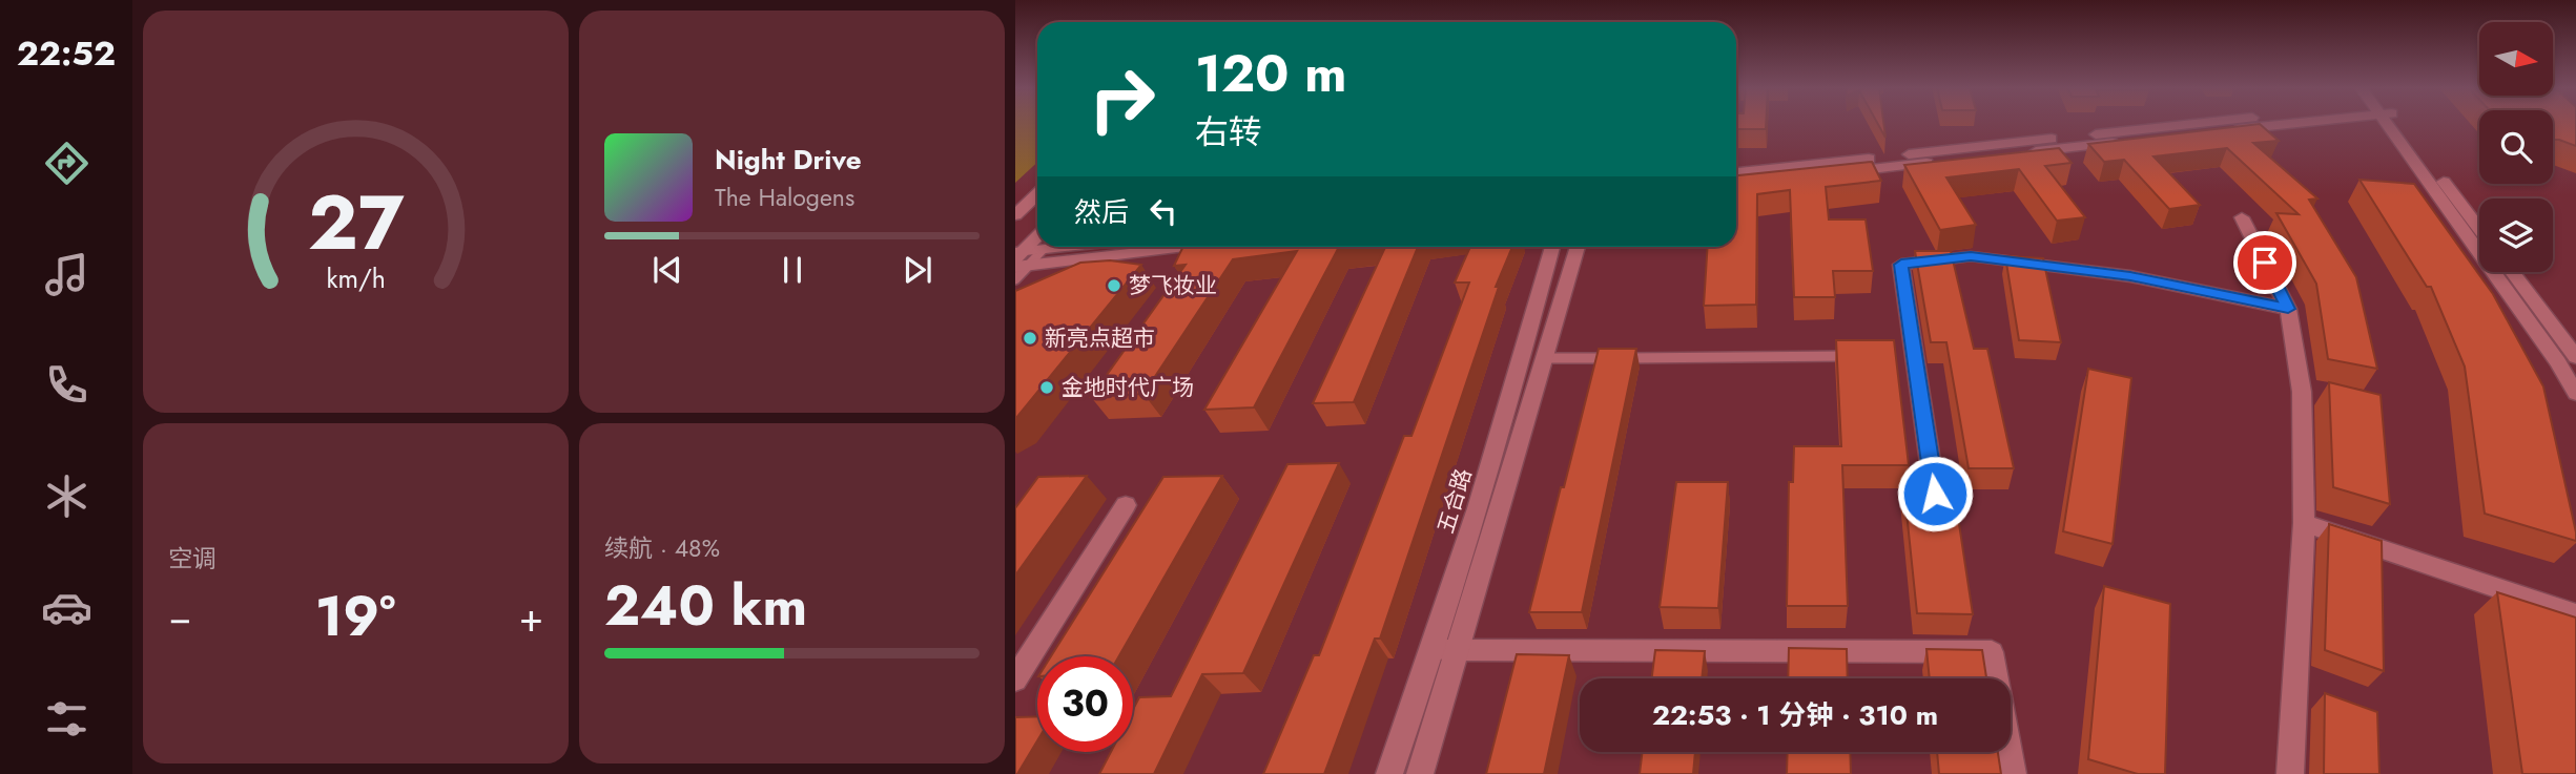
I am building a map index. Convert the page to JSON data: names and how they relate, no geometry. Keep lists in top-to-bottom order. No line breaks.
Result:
{"streets":{"street":["五合路"]},"places":["梦飞妆业","新亮点超市","金地时代广场"],"north":"right","page":{"tabs":"22:52","turn":["120 m","右转"],"song":["Night Drive","The Halogens"],"then":"然后","tile":["空调",["续航 · 48%","240 km"]],"heat":["−","19°","+"],"limit":"30","trip":"22:53 · 1 分钟 · 310 m","gauge":["27","km/h"]}}
